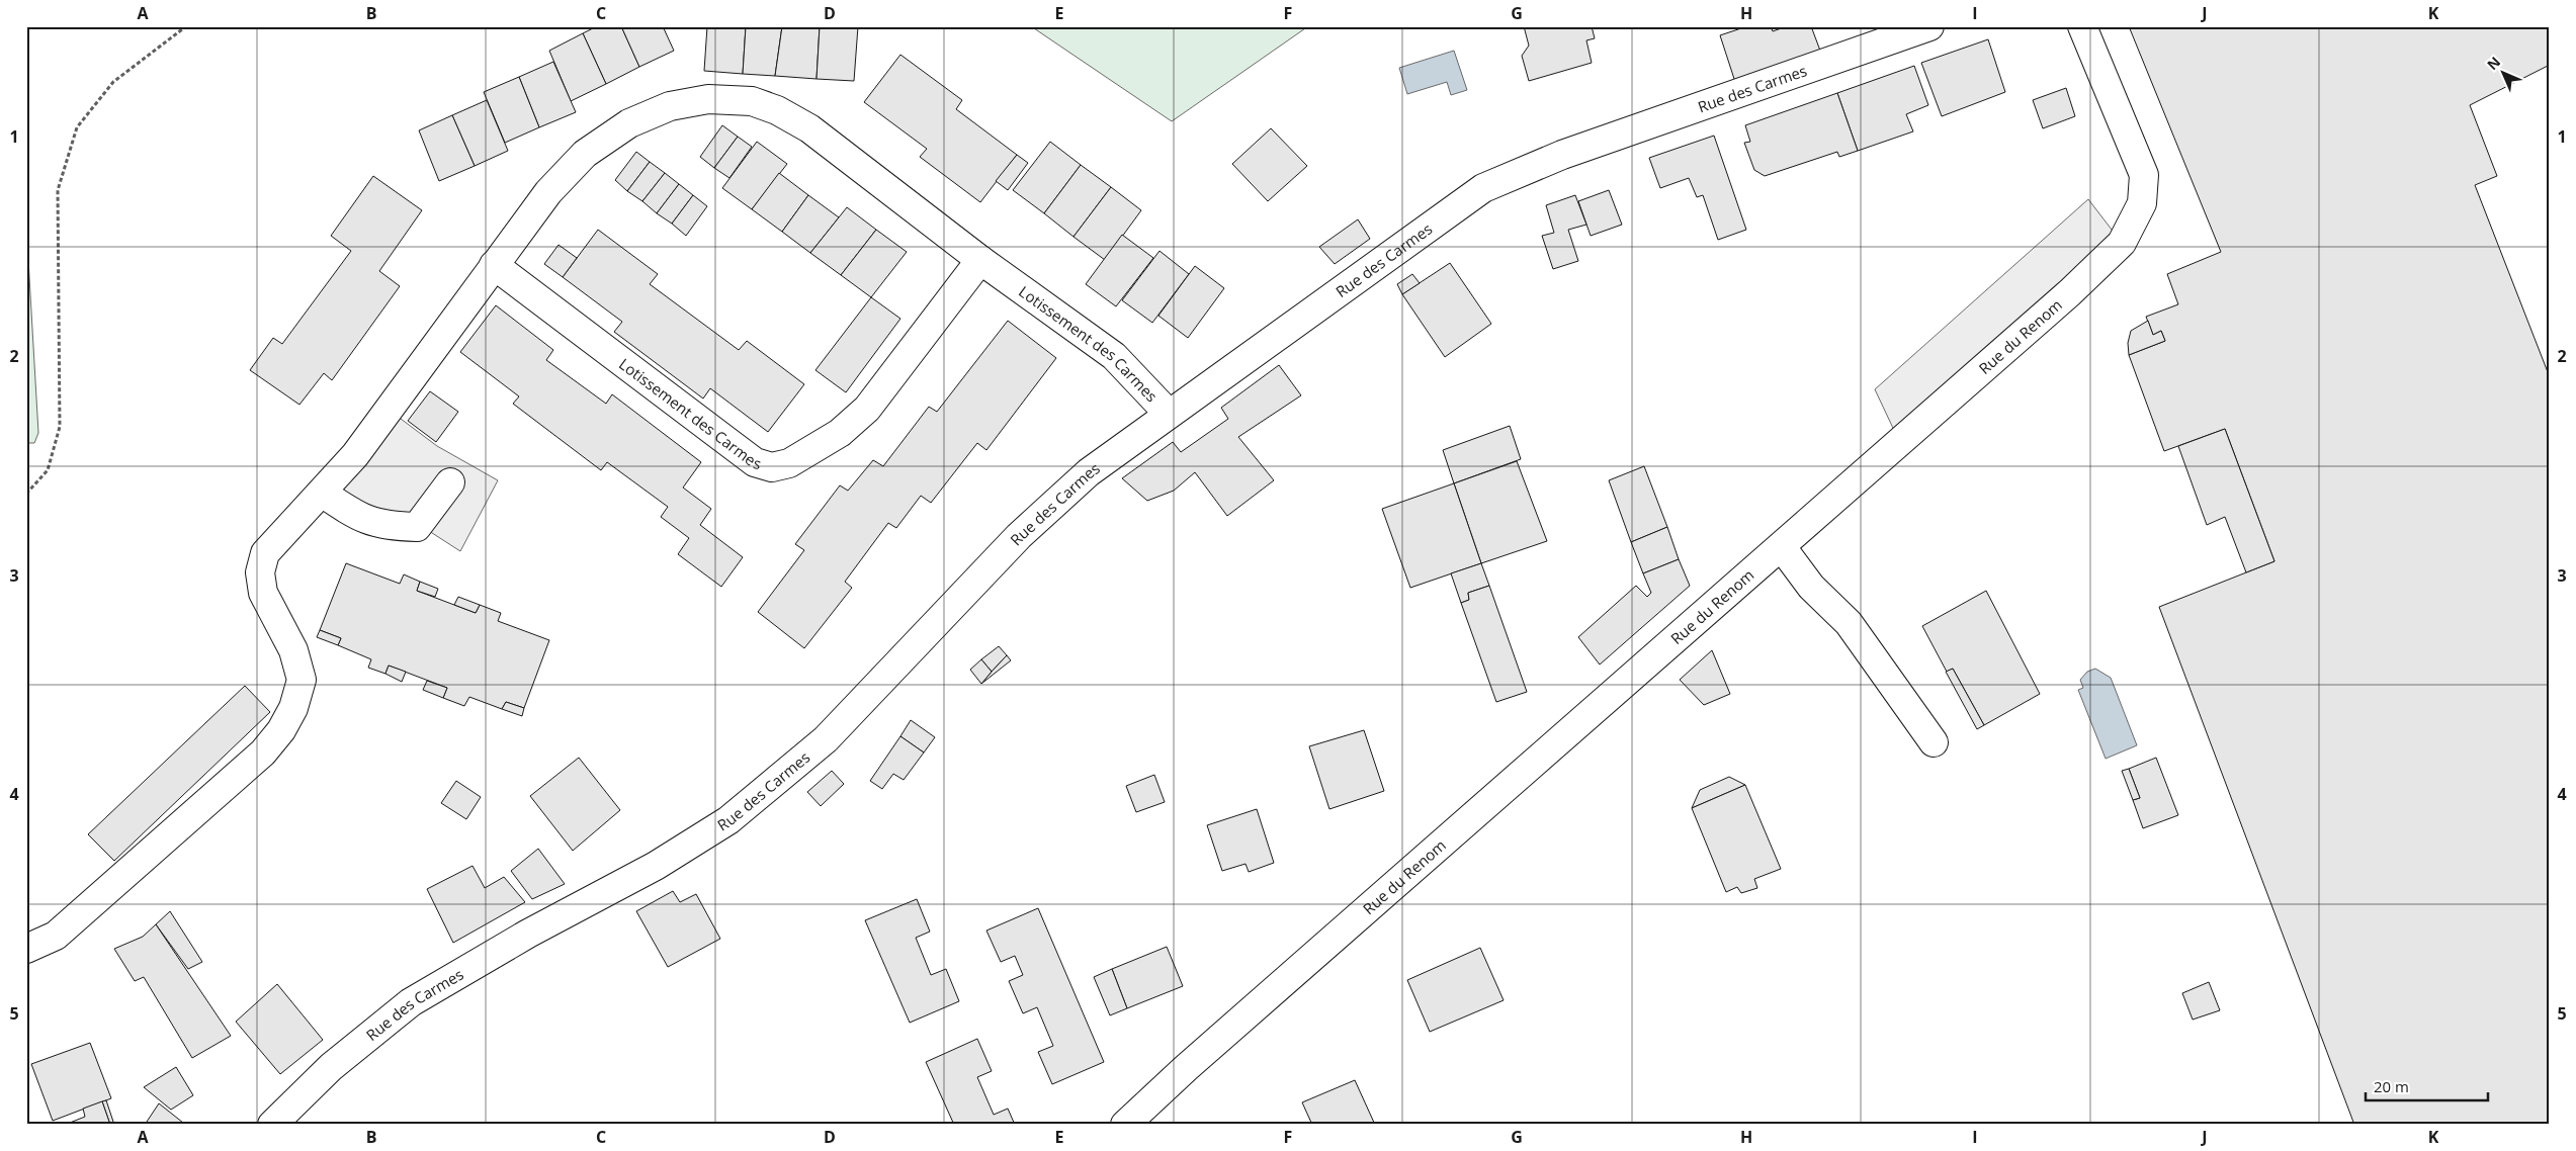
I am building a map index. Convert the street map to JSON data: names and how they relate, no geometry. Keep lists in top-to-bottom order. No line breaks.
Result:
{"streets":{"street":["Rue des Carmes","Rue du Renom","Lotissement des Carmes"]},"crossings":[["Rue des Carmes","Lotissement des Carmes"]],"scale_bar":"20 m","north":"top left","grid":{"columns":["A","B","C","D","E","F","G","H","I","J","K"],"rows":["1","2","3","4","5"]}}
